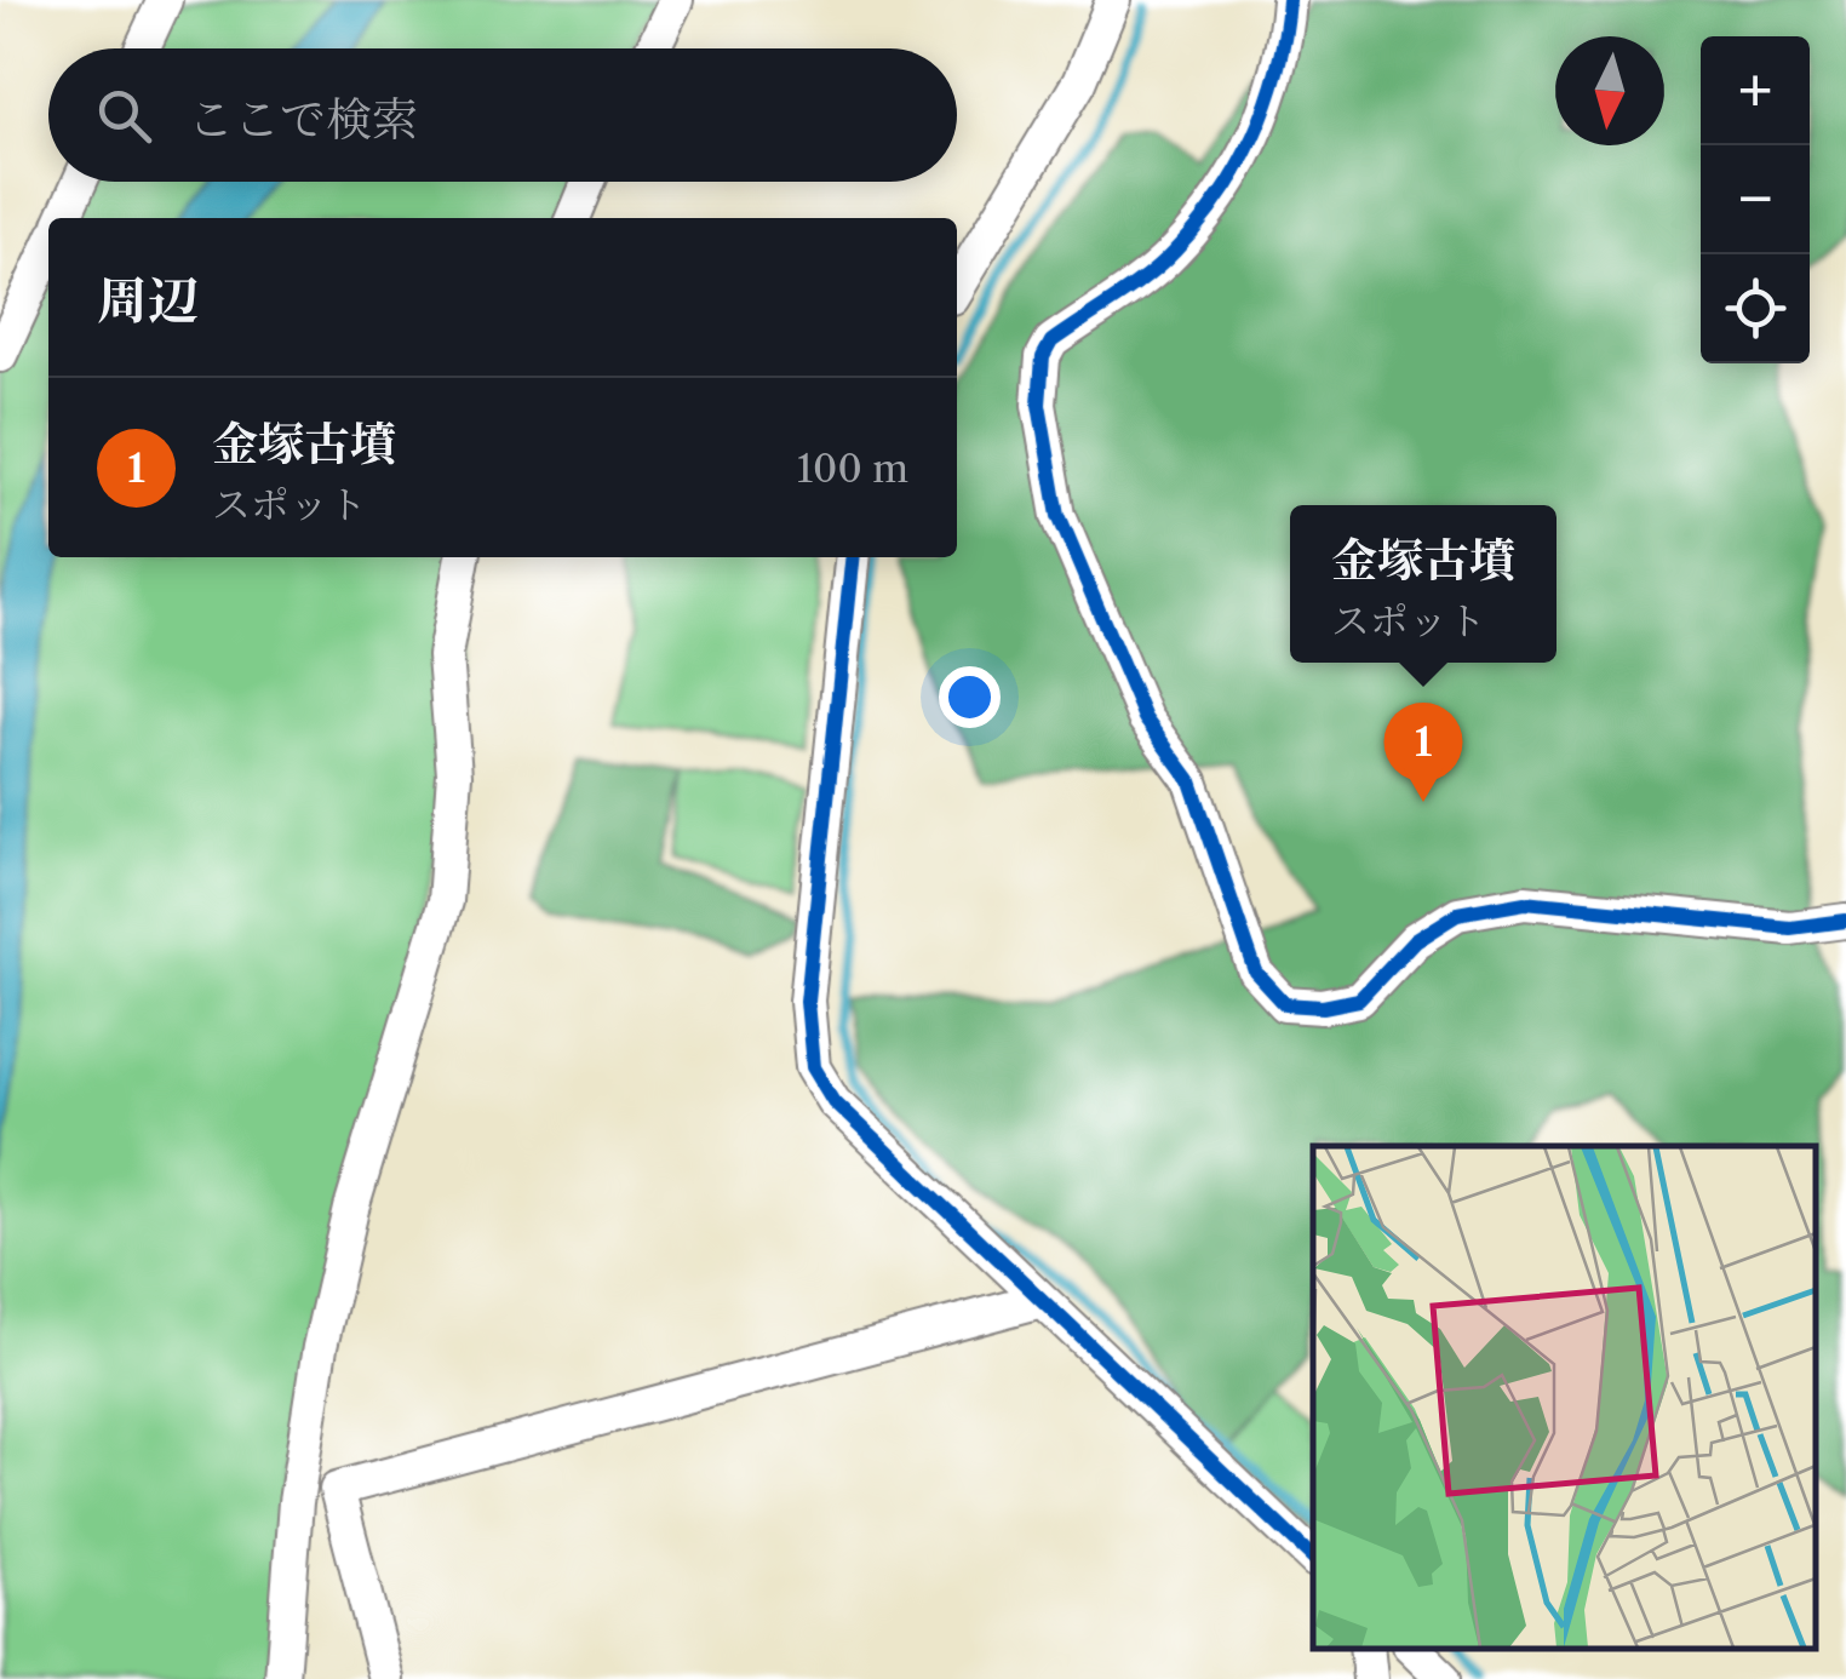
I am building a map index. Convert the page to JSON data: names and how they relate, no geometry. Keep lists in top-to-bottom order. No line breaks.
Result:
{"north":"bottom","page":{"map_buttons":["+","−"],"search":"ここで検索","heading":"周辺","list":[{"mark":"1","name":"金塚古墳","note":"スポット","value":"100 m"}],"popup":["金塚古墳","スポット"],"pins":"1"}}
